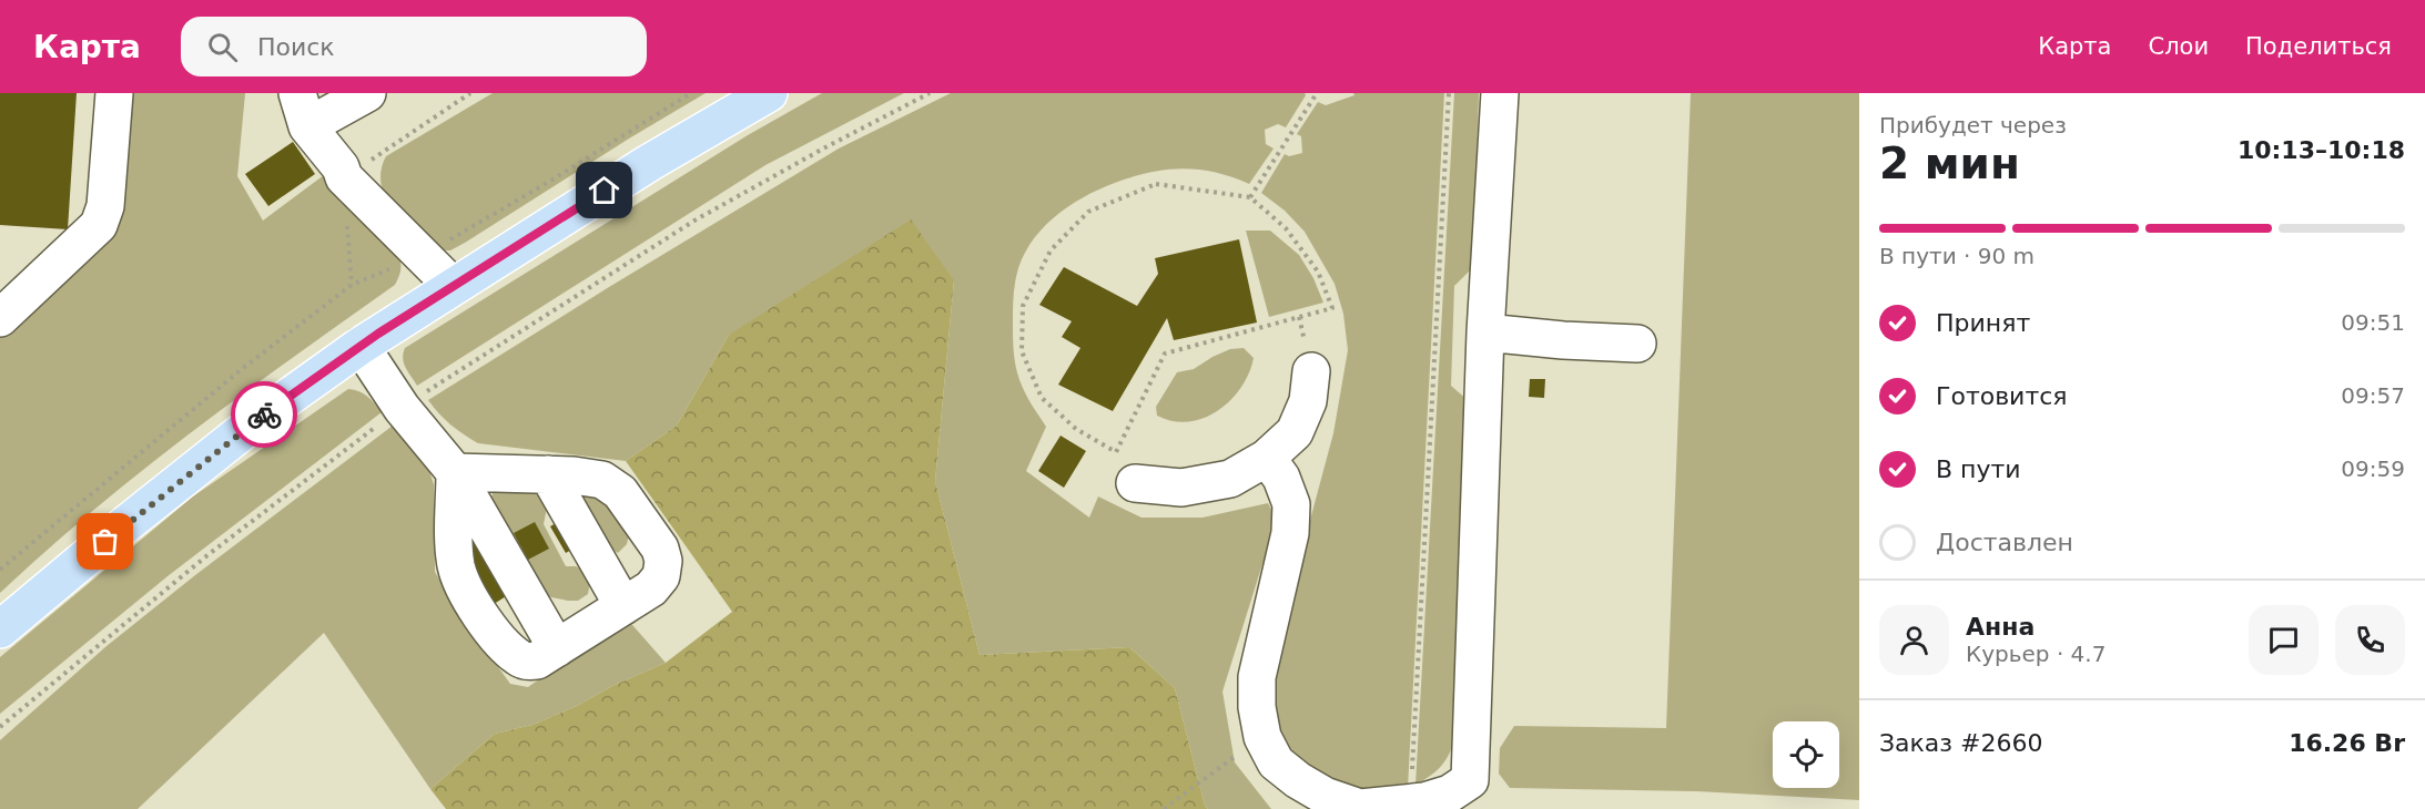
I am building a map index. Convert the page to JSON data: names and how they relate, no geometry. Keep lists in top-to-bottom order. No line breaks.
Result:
{"page":{"header":"Карта","search":"Поиск","nav":["Карта","Слои","Поделиться"],"heading":["2 мин","Прибудет через","10:13–10:18"],"panel":["Анна","Курьер · 4.7","Заказ #2660","16.26 Br"],"bar":"В пути · 90 m","list":[["Принят","09:51"],["Готовится","09:57"],["В пути","09:59"],"Доставлен"]}}
